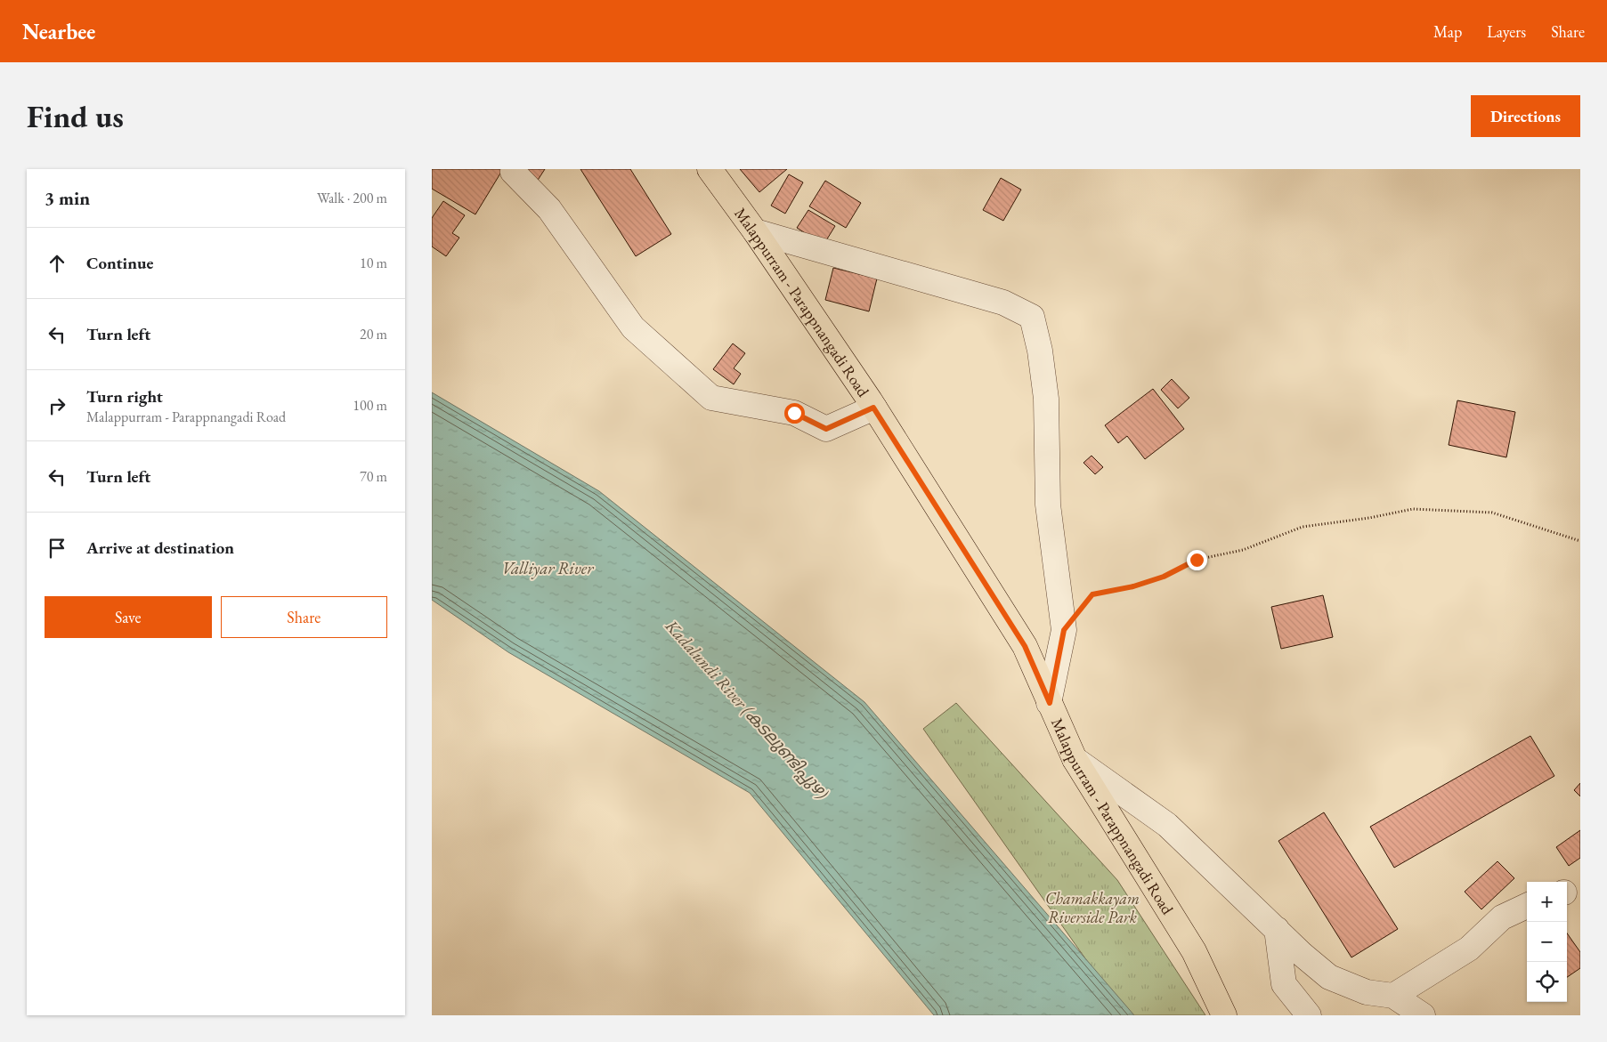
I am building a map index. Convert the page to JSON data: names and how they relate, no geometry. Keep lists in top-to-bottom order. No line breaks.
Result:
{"streets":{"main road":["Malappurram - Parappnangadi Road"]},"water":["Valliyar River","Kadalundi River (കടലുണ്ടിപ്പുഴ)"],"parks":["Chamakkayam Riverside Park"],"page":{"header":"Nearbee","nav":["Map","Layers","Share"],"buttons":["Directions",["Save","Share"]],"title":"Find us","heading":["3 min","Walk · 200 m"],"list":[["Continue","10 m"],["Turn left","20 m"],["Turn right","Malappurram - Parappnangadi Road","100 m"],["Turn left","70 m"],"Arrive at destination"],"map_buttons":["+","−"]}}
